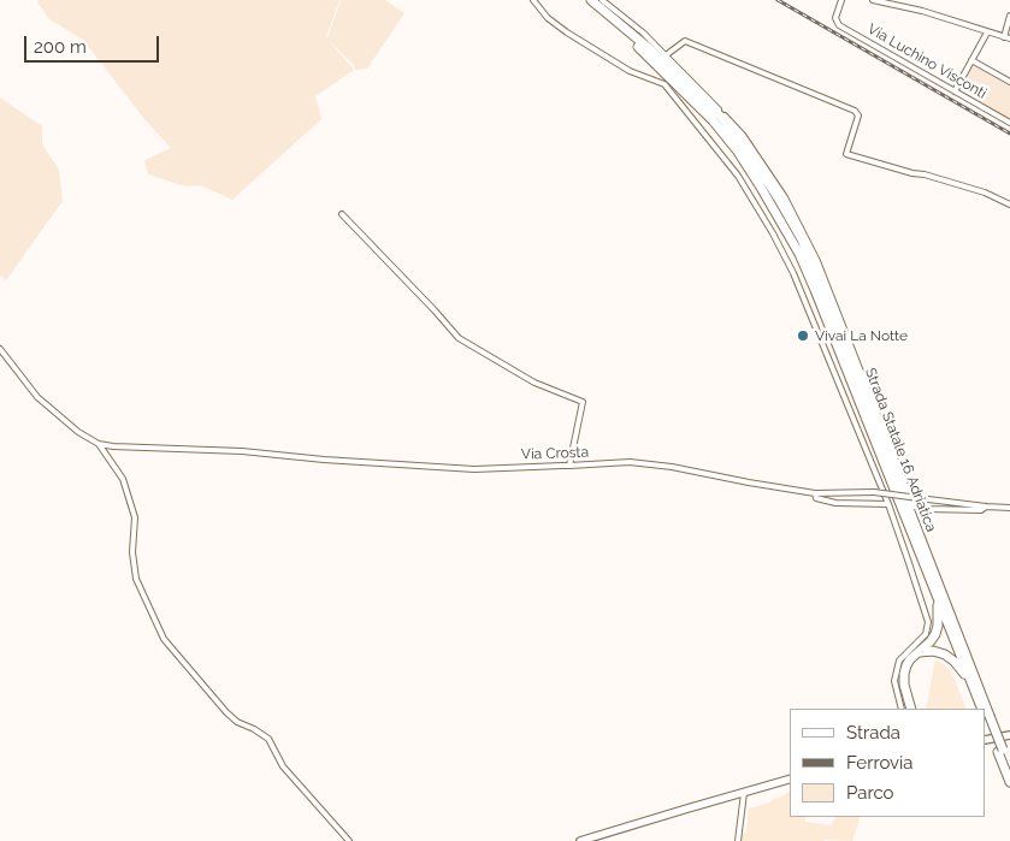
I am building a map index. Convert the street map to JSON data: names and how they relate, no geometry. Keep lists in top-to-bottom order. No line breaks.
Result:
{"streets":{"highway":["Strada Statale 16 Adriatica"],"street":["Via Luchino Visconti","Via Crosta"]},"places":["Vivai La Notte"],"legend":["Strada","Ferrovia","Parco"],"scale_bar":"200 m"}
